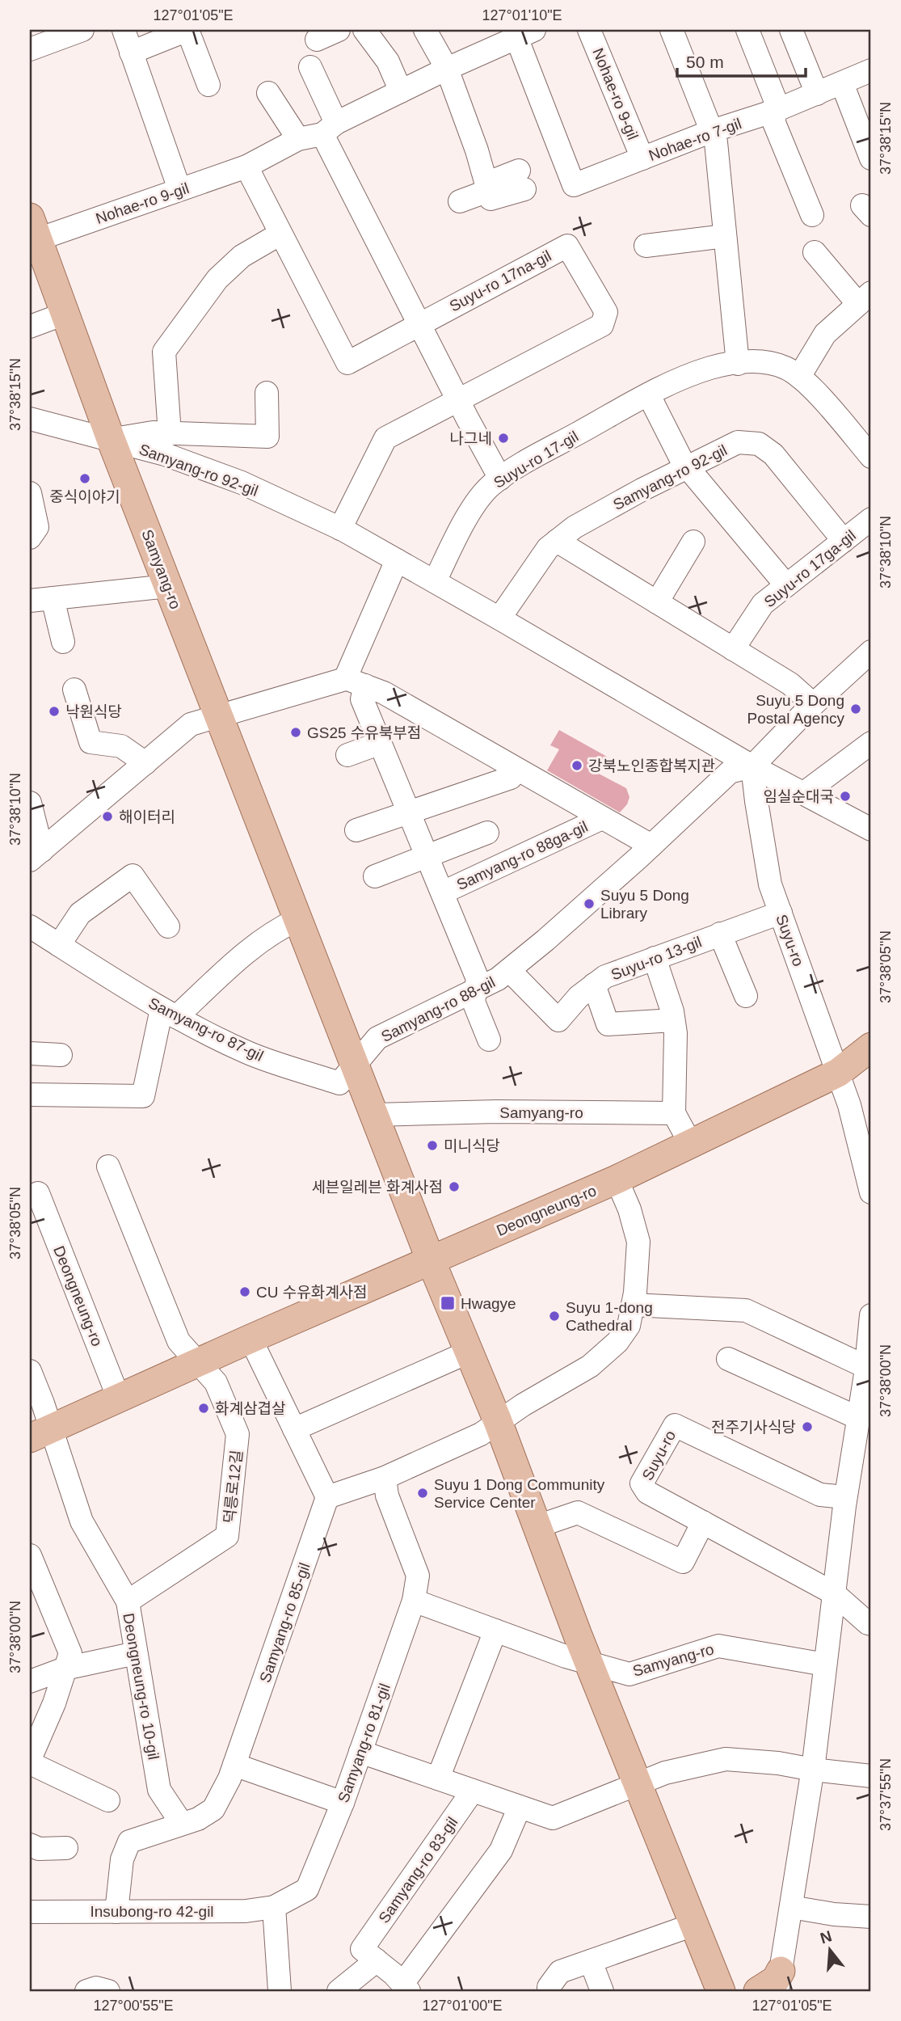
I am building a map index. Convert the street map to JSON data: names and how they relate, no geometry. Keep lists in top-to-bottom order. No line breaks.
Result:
{"streets":{"main road":["Samyang-ro","Deongneung-ro"],"street":["Nohae-ro 9-gil","Nohae-ro 7-gil","Suyu-ro 17na-gil","Suyu-ro 17-gil","Samyang-ro 92-gil","Suyu-ro 17ga-gil","Samyang-ro 88ga-gil","Suyu-ro","Suyu-ro 13-gil","Samyang-ro 88-gil","Samyang-ro 87-gil","덕릉로12길","Samyang-ro 85-gil","Deongneung-ro 10-gil","Samyang-ro 81-gil","Samyang-ro 83-gil","Insubong-ro 42-gil"]},"crossings":[["Nohae-ro 9-gil","Nohae-ro 7-gil"],["Nohae-ro 9-gil","Samyang-ro"],["Suyu-ro 17na-gil","Samyang-ro 92-gil"],["Suyu-ro 17-gil","Samyang-ro 92-gil"],["Samyang-ro 92-gil","Suyu-ro 17ga-gil"],["Samyang-ro 92-gil","Samyang-ro"],["Samyang-ro 92-gil","Suyu-ro"],["Samyang-ro 92-gil","Samyang-ro 88-gil"],["Samyang-ro","Samyang-ro 88-gil"],["Samyang-ro","Samyang-ro 87-gil"],["Samyang-ro","Deongneung-ro"],["Samyang-ro","Samyang-ro 81-gil"],["Samyang-ro 88ga-gil","Samyang-ro 88-gil"],["Suyu-ro","Suyu-ro 13-gil"],["Suyu-ro","Samyang-ro 88-gil"],["Suyu-ro","Deongneung-ro"],["Suyu-ro 13-gil","Samyang-ro 88-gil"],["Samyang-ro 88-gil","Samyang-ro 87-gil"],["Deongneung-ro","덕릉로12길"],["Deongneung-ro","Deongneung-ro 10-gil"],["덕릉로12길","Deongneung-ro 10-gil"],["Samyang-ro 85-gil","Insubong-ro 42-gil"],["Samyang-ro 81-gil","Insubong-ro 42-gil"]],"places":{"other":["나그네","중식이야기","Suyu 5 Dong Postal Agency","낙원식당","GS25 수유북부점","강북노인종합복지관","임실순대국","해이터리","Suyu 5 Dong Library","미니식당","세븐일레븐 화계사점","CU 수유화계사점","Suyu 1-dong Cathedral","화계삼겹살","전주기사식당","Suyu 1 Dong Community Service Center"],"transit":["Hwagye"]},"scale_bar":"50 m","north":"top","coordinates":["127°01'05\"E","127°01'10\"E","37°38'15\"N","37°38'10\"N","37°38'05\"N","37°38'00\"N","37°37'55\"N","127°00'55\"E","127°01'00\"E"]}
